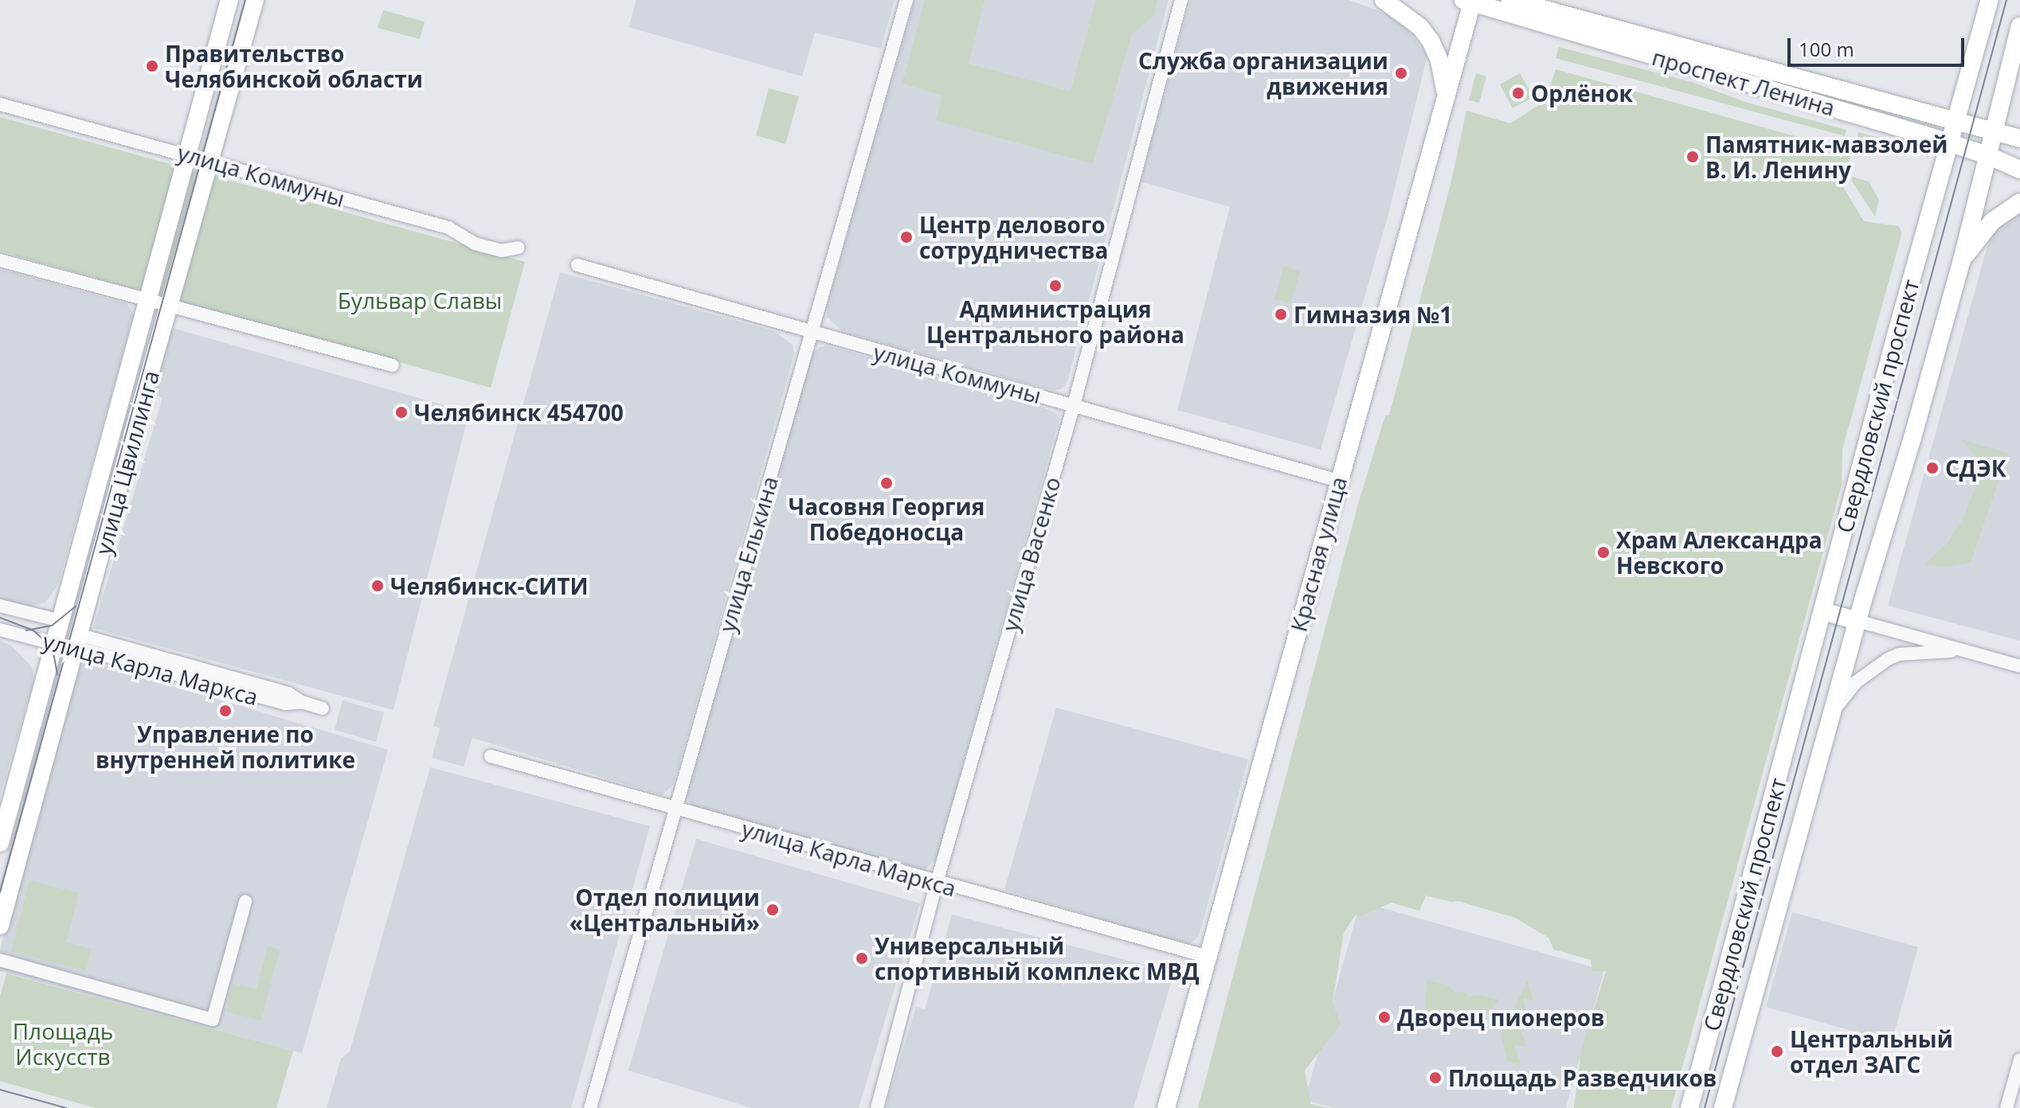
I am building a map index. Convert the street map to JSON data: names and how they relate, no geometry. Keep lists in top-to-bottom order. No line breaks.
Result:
{"streets":{"main road":["проспект Ленина","Свердловский проспект","улица Цвиллинга","Красная улица","улица Карла Маркса"],"street":["улица Коммуны","улица Елькина","улица Васенко"]},"crossings":[["проспект Ленина","Свердловский проспект"],["проспект Ленина","Красная улица"],["улица Коммуны","улица Цвиллинга"],["улица Коммуны","улица Елькина"],["улица Коммуны","улица Васенко"],["улица Коммуны","Красная улица"],["улица Цвиллинга","улица Карла Маркса"],["улица Елькина","улица Карла Маркса"],["улица Васенко","улица Карла Маркса"],["Красная улица","улица Карла Маркса"]],"parks":["Бульвар Славы","Площадь Искусств"],"places":["Правительство Челябинской области","Служба организации движения","Орлёнок","Памятник-мавзолей В. И. Ленину","Центр делового сотрудничества","Администрация Центрального района","Гимназия №1","Челябинск 454700","СДЭК","Часовня Георгия Победоносца","Храм Александра Невского","Челябинск-СИТИ","Управление по внутренней политике","Отдел полиции «Центральный»","Универсальный спортивный комплекс МВД","Дворец пионеров","Центральный отдел ЗАГС","Площадь Разведчиков"],"scale_bar":"100 m"}
